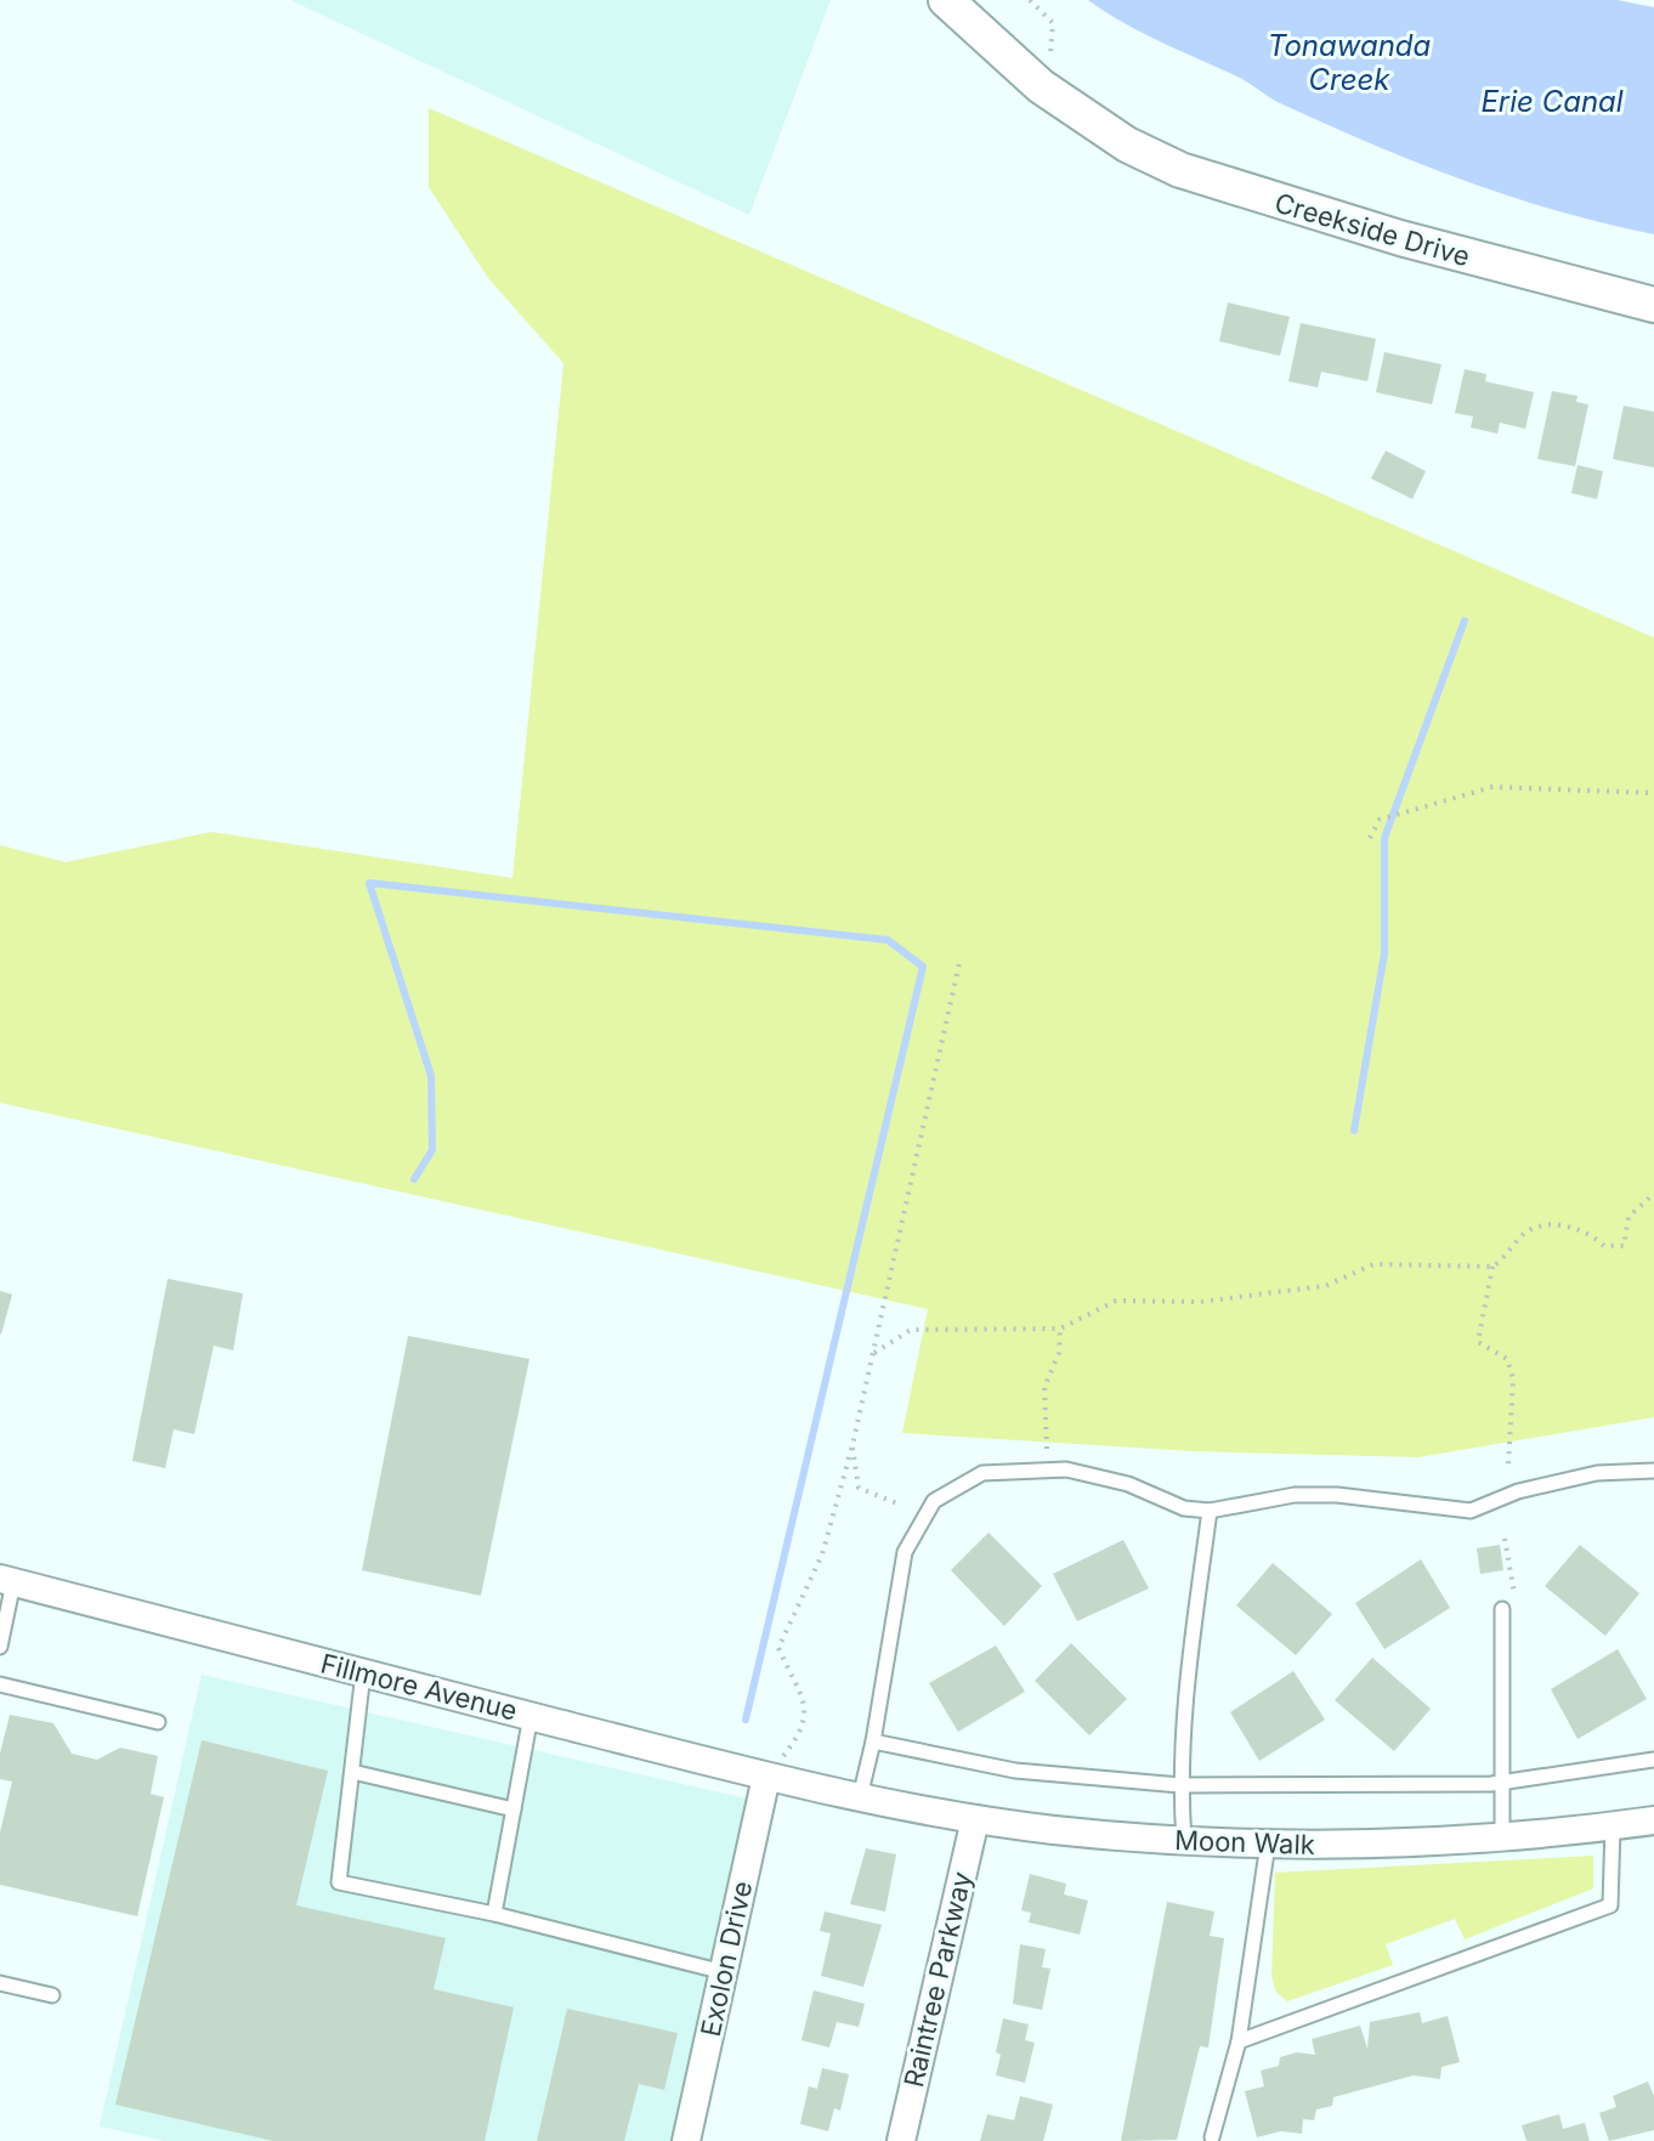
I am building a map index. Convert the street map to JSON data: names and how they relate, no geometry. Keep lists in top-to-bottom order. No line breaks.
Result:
{"streets":{"street":["Creekside Drive","Fillmore Avenue","Moon Walk","Exolon Drive","Raintree Parkway"]},"crossings":[["Fillmore Avenue","Moon Walk"],["Fillmore Avenue","Exolon Drive"],["Moon Walk","Raintree Parkway"]],"water":["Tonawanda Creek","Erie Canal"]}
